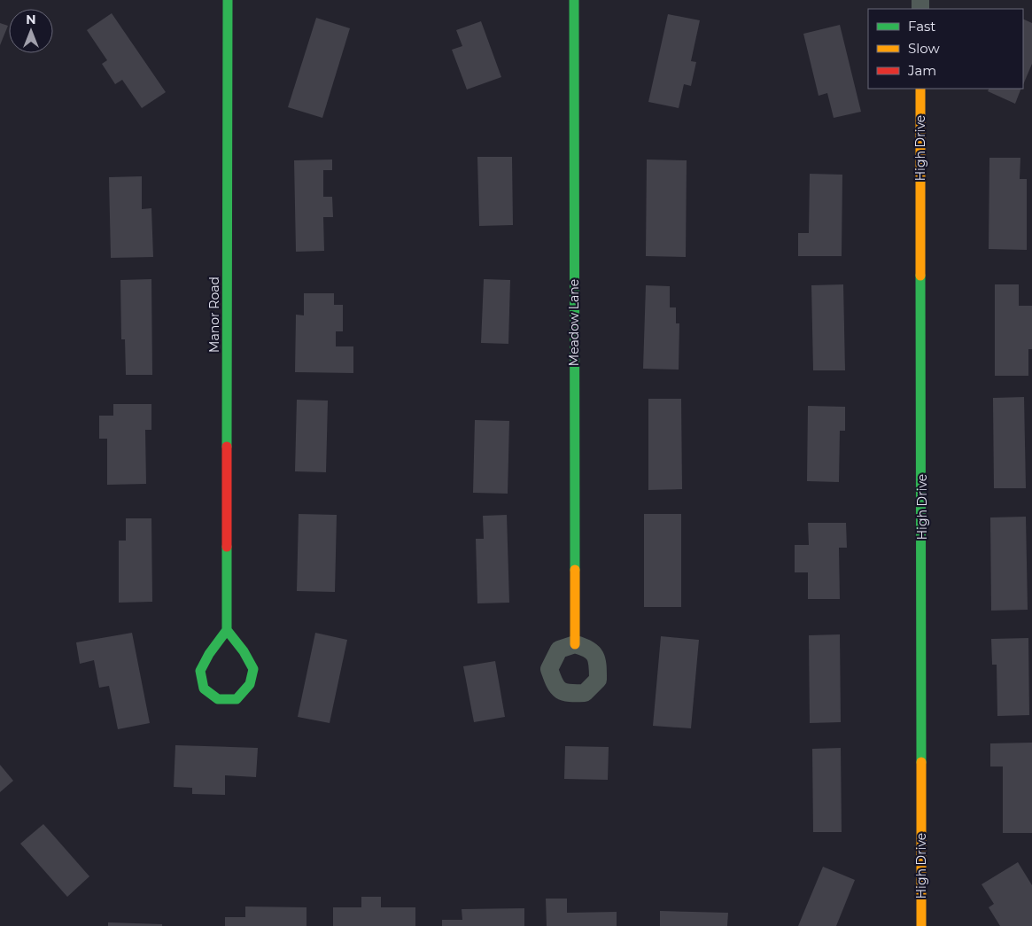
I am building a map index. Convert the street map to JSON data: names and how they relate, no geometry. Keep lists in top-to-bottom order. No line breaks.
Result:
{"streets":{"street":["High Drive","Manor Road","Meadow Lane"]},"legend":["Fast","Slow","Jam"],"north":"top"}
